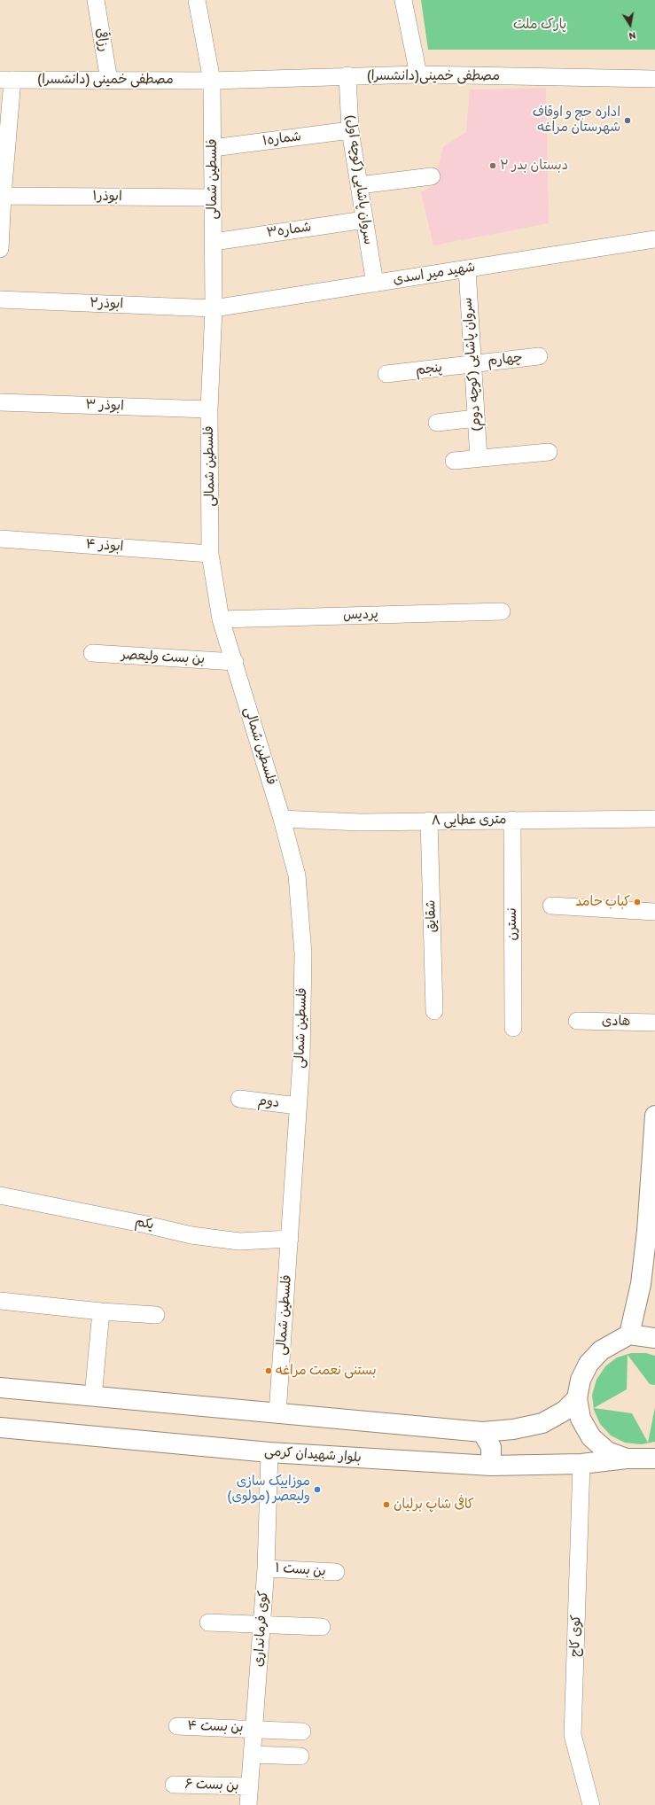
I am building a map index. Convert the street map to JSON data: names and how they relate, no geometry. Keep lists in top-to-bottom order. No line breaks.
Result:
{"streets":{"main road":["بلوار شهیدان کرمی"],"street":["رزاقی","(دانشسرا)مصطفی خمینی","مصطفی خمینی (دانشسرا)","شماره۱","فلسطین شمالی","سروان پاشایی (کوچه اول)","ابوذر۱","شماره۳","شهید میر اسدی","ابوذر۲","چهارم","سروان پاشایی (کوچه دوم)","پنجم","ابوذر ۳","ابوذر ۴","پردیس","بن بست ولیعصر","۸ متری عطایی","شقایق","نسترن","هادی","دوم","یکم","بن بست ۱","کوی فرمانداری","کوی کاج","بن بست ۴","بن بست ۶"]},"crossings":[["رزاقی","مصطفی خمینی (دانشسرا)"],["(دانشسرا)مصطفی خمینی","مصطفی خمینی (دانشسرا)"],["(دانشسرا)مصطفی خمینی","فلسطین شمالی"],["(دانشسرا)مصطفی خمینی","سروان پاشایی (کوچه اول)"],["مصطفی خمینی (دانشسرا)","فلسطین شمالی"],["شماره۱","فلسطین شمالی"],["شماره۱","سروان پاشایی (کوچه اول)"],["فلسطین شمالی","ابوذر۱"],["فلسطین شمالی","شماره۳"],["فلسطین شمالی","شهید میر اسدی"],["فلسطین شمالی","ابوذر۲"],["فلسطین شمالی","ابوذر ۳"],["فلسطین شمالی","ابوذر ۴"],["فلسطین شمالی","پردیس"],["فلسطین شمالی","بن بست ولیعصر"],["فلسطین شمالی","۸ متری عطایی"],["فلسطین شمالی","دوم"],["فلسطین شمالی","یکم"],["سروان پاشایی (کوچه اول)","شماره۳"],["سروان پاشایی (کوچه اول)","شهید میر اسدی"],["شهید میر اسدی","ابوذر۲"],["شهید میر اسدی","سروان پاشایی (کوچه دوم)"],["چهارم","سروان پاشایی (کوچه دوم)"],["چهارم","پنجم"],["سروان پاشایی (کوچه دوم)","پنجم"],["۸ متری عطایی","شقایق"],["۸ متری عطایی","نسترن"],["بلوار شهیدان کرمی","کوی فرمانداری"],["بلوار شهیدان کرمی","کوی کاج"],["بن بست ۱","کوی فرمانداری"],["کوی فرمانداری","بن بست ۴"],["کوی فرمانداری","بن بست ۶"]],"parks":["پارک ملت"],"places":["اداره حج و اوقاف شهرستان مراغه","دبستان بدر ۲","کباب حامد","بستنی نعمت مراغه","موزاییک سازی ولیعصر (مولوی)","کافی شاپ برلیان"],"north":"bottom"}
